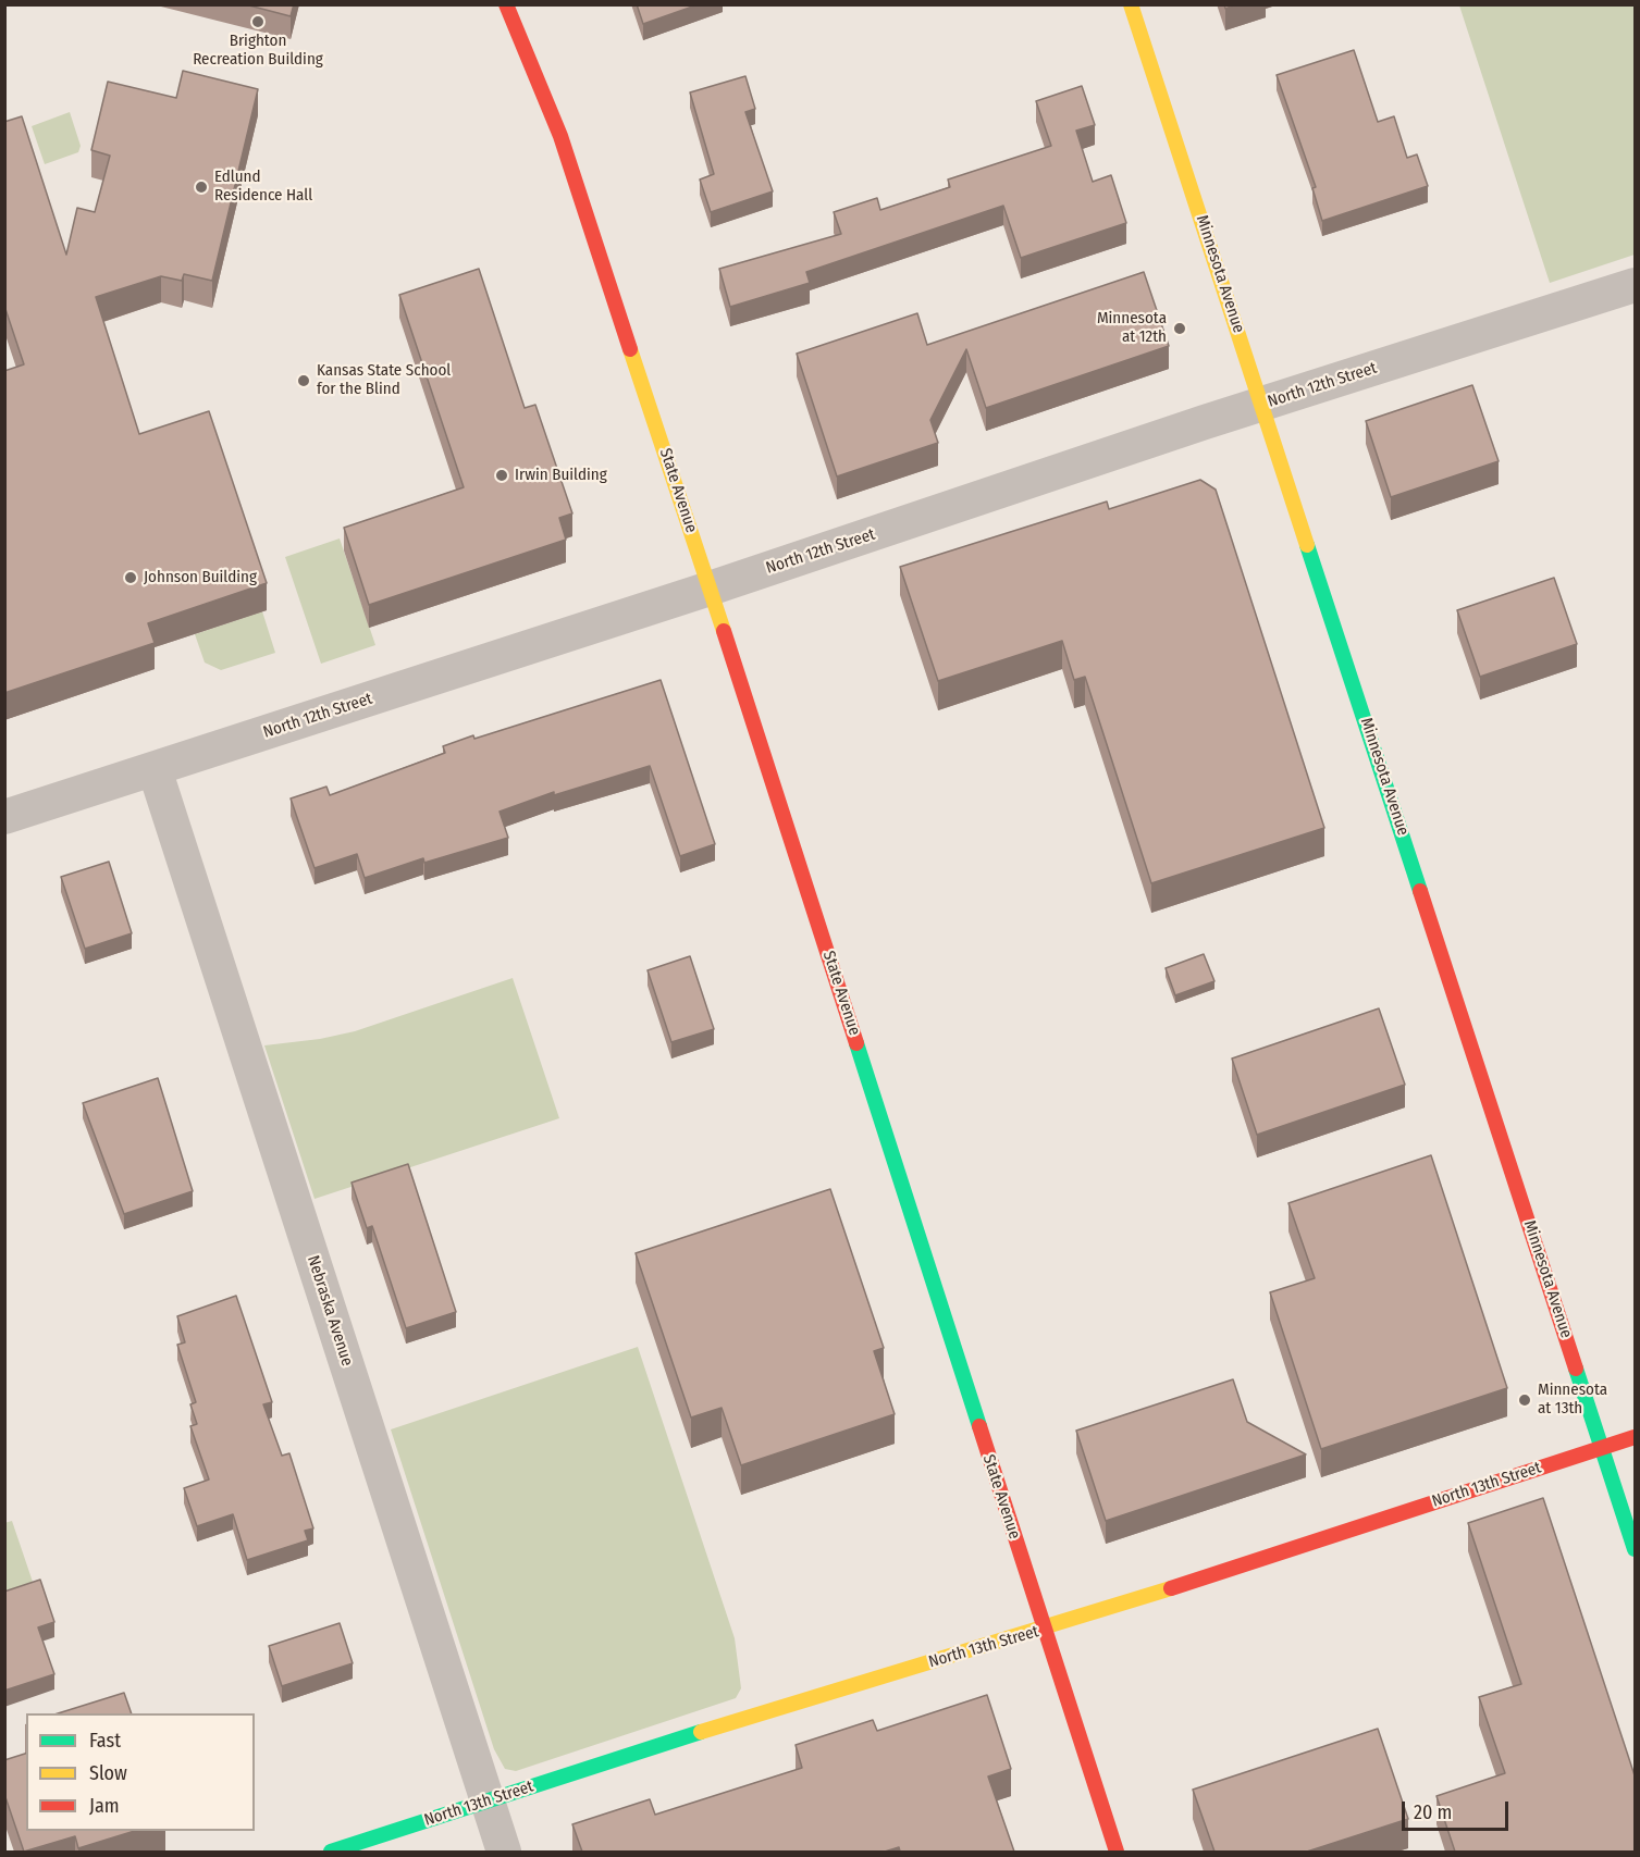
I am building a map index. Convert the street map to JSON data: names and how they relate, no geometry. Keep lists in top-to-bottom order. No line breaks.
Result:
{"streets":{"main road":["Minnesota Avenue","State Avenue","North 13th Street"],"street":["North 12th Street","Nebraska Avenue"]},"crossings":[["Minnesota Avenue","North 12th Street"],["Minnesota Avenue","North 13th Street"],["North 12th Street","State Avenue"],["North 12th Street","Nebraska Avenue"],["State Avenue","North 13th Street"],["Nebraska Avenue","North 13th Street"]],"places":["Brighton Recreation Building","Edlund Residence Hall","Minnesota at 12th","Kansas State School for the Blind","Irwin Building","Johnson Building","Minnesota at 13th"],"legend":["Fast","Slow","Jam"],"scale_bar":"20 m"}
